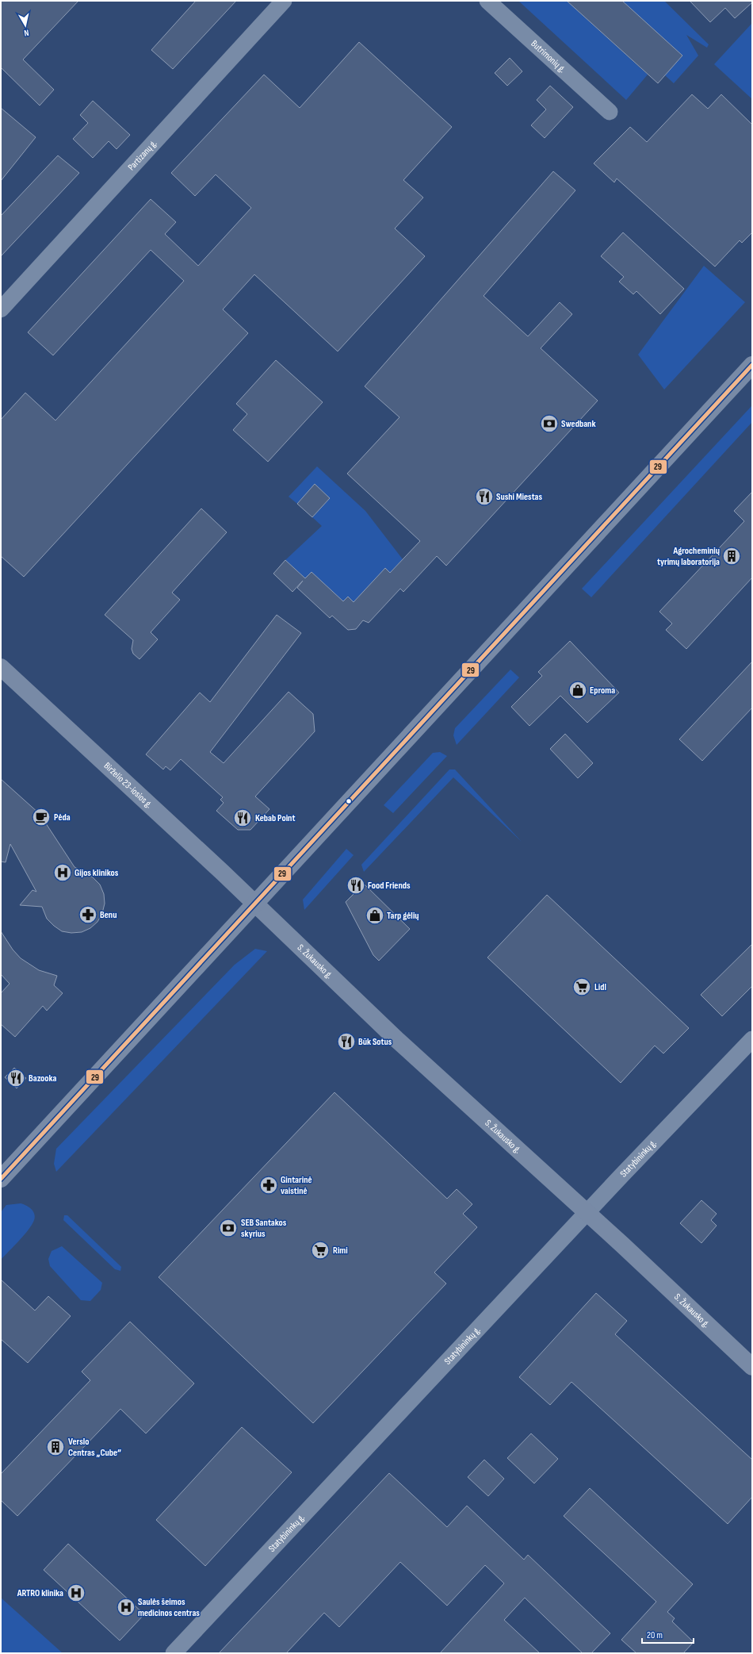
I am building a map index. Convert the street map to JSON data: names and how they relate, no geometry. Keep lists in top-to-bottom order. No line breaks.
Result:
{"streets":{"main road":["Birželio 23-iosios g.","S. Žukausko g."],"street":["Butrimonių g.","Partizanų g.","Statybininkų g."]},"crossings":[["Birželio 23-iosios g.","S. Žukausko g."],["S. Žukausko g.","Statybininkų g."]],"places":{"bank":["Swedbank","SEB Santakos skyrius"],"restaurant":["Sushi Miestas","Kebab Point","Food Friends","Būk Sotus","Bazooka"],"building":["Agrocheminių tyrimų laboratorija","Verslo Centras „Cube“"],"shop":["Eproma","Tarp gėlių"],"cafe":["Pėda"],"hospital":["Gijos klinikos","ARTRO klinika","Saulės šeimos medicinos centras"],"pharmacy":["Benu","Gintarinė vaistinė"],"supermarket":["Lidl","Rimi"]},"lines":["transit line 29"],"scale_bar":"20 m","north":"bottom"}
